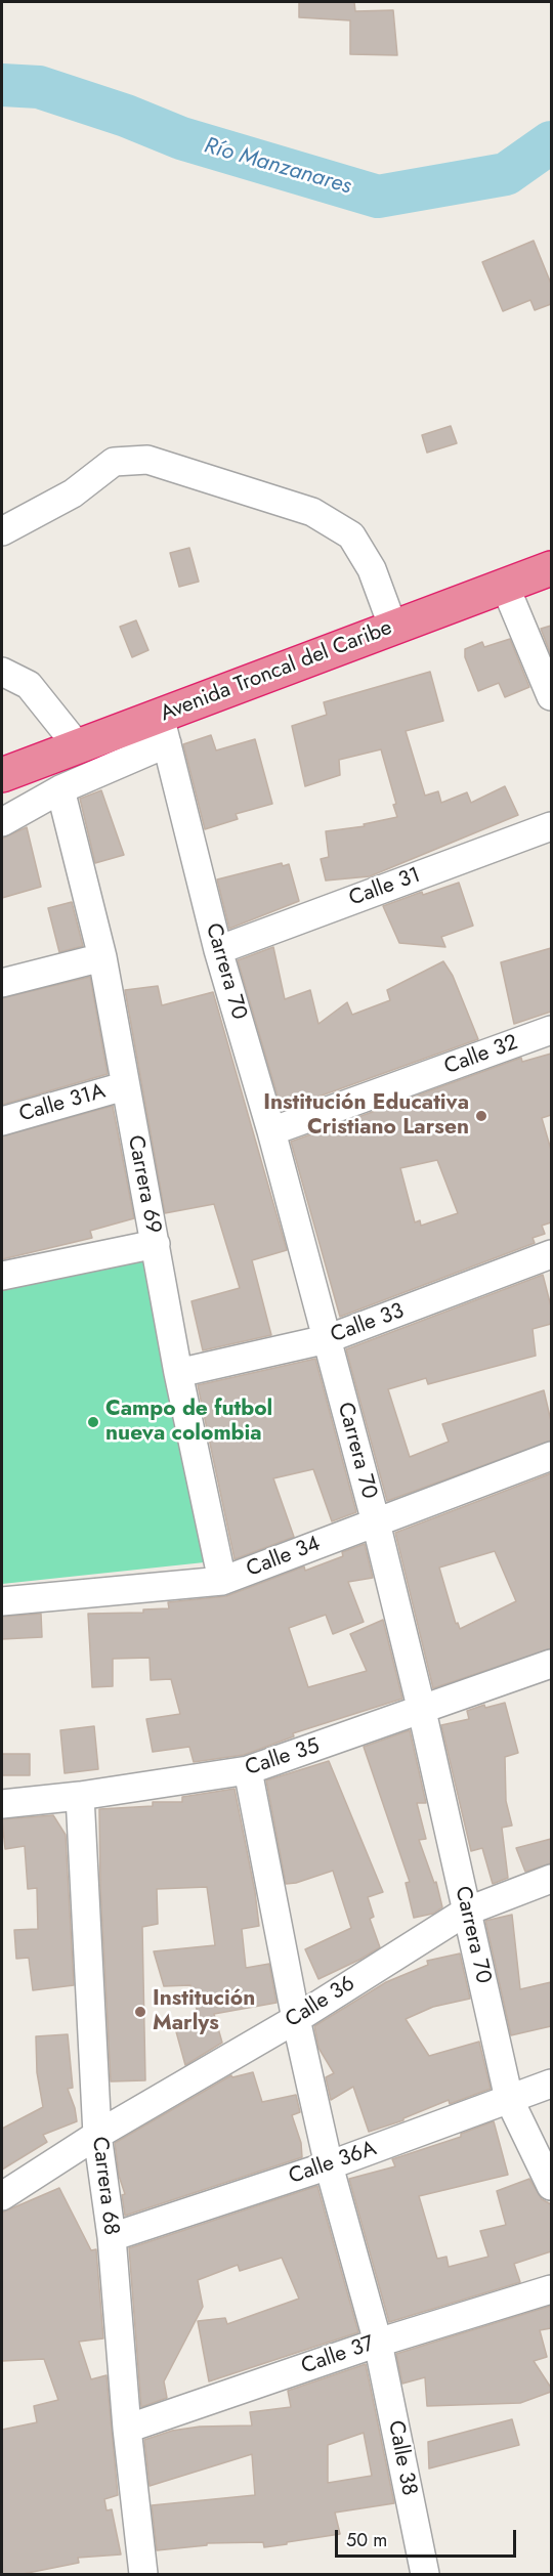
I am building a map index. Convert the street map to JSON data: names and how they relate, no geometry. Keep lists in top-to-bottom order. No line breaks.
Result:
{"streets":{"highway":["Avenida Troncal del Caribe"],"street":["Calle 31","Carrera 70","Calle 32","Calle 31A","Carrera 69","Calle 33","Calle 34","Calle 35","Calle 36","Calle 36A","Carrera 68","Calle 37","Calle 38"]},"crossings":[["Avenida Troncal del Caribe","Carrera 70"],["Calle 31","Carrera 70"],["Carrera 70","Calle 32"],["Carrera 70","Calle 33"],["Carrera 70","Calle 34"],["Carrera 70","Calle 35"],["Carrera 70","Calle 36"],["Carrera 70","Calle 36A"],["Calle 31A","Carrera 69"],["Carrera 69","Calle 33"],["Carrera 69","Calle 34"],["Calle 35","Carrera 68"],["Calle 35","Calle 38"],["Calle 36","Carrera 68"],["Calle 36","Calle 38"],["Calle 36A","Carrera 68"],["Calle 36A","Calle 38"],["Carrera 68","Calle 37"],["Calle 37","Calle 38"]],"water":["Río Manzanares"],"places":["Institución Educativa Cristiano Larsen","Campo de futbol nueva colombia","Institución Marlys"],"scale_bar":"50 m"}
